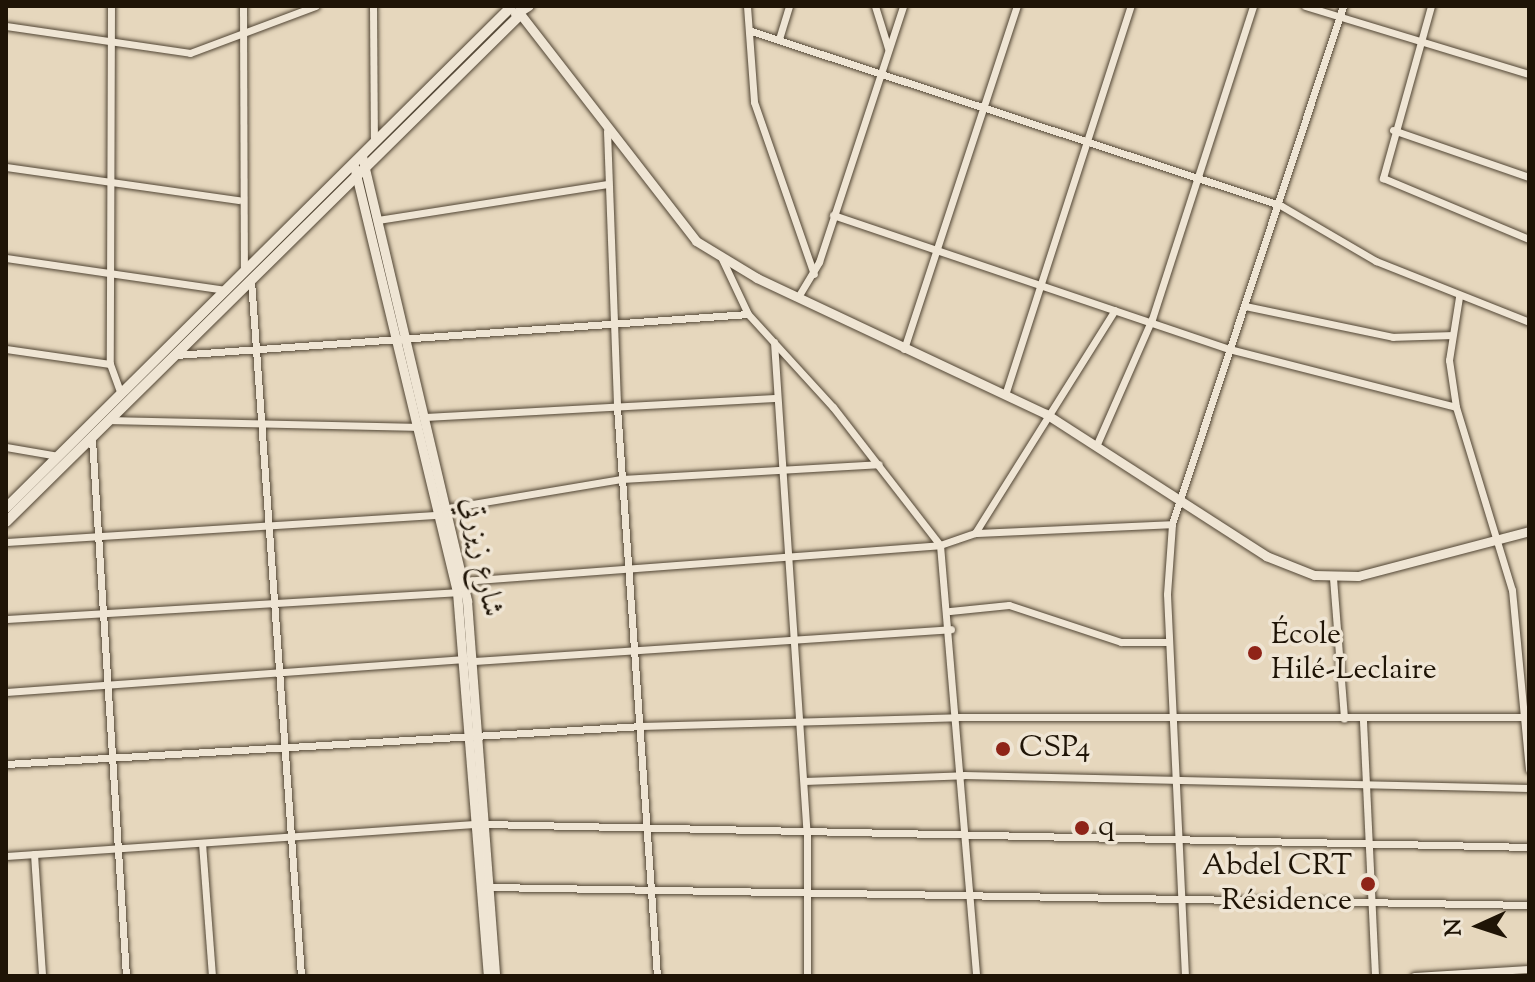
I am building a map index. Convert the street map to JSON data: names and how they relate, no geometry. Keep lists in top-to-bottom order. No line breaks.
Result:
{"streets":{"street":["شارع زيزرتي"]},"places":["École Hilé-Leclaire","CSP4","q","Abdel CRT Résidence"],"north":"left"}
